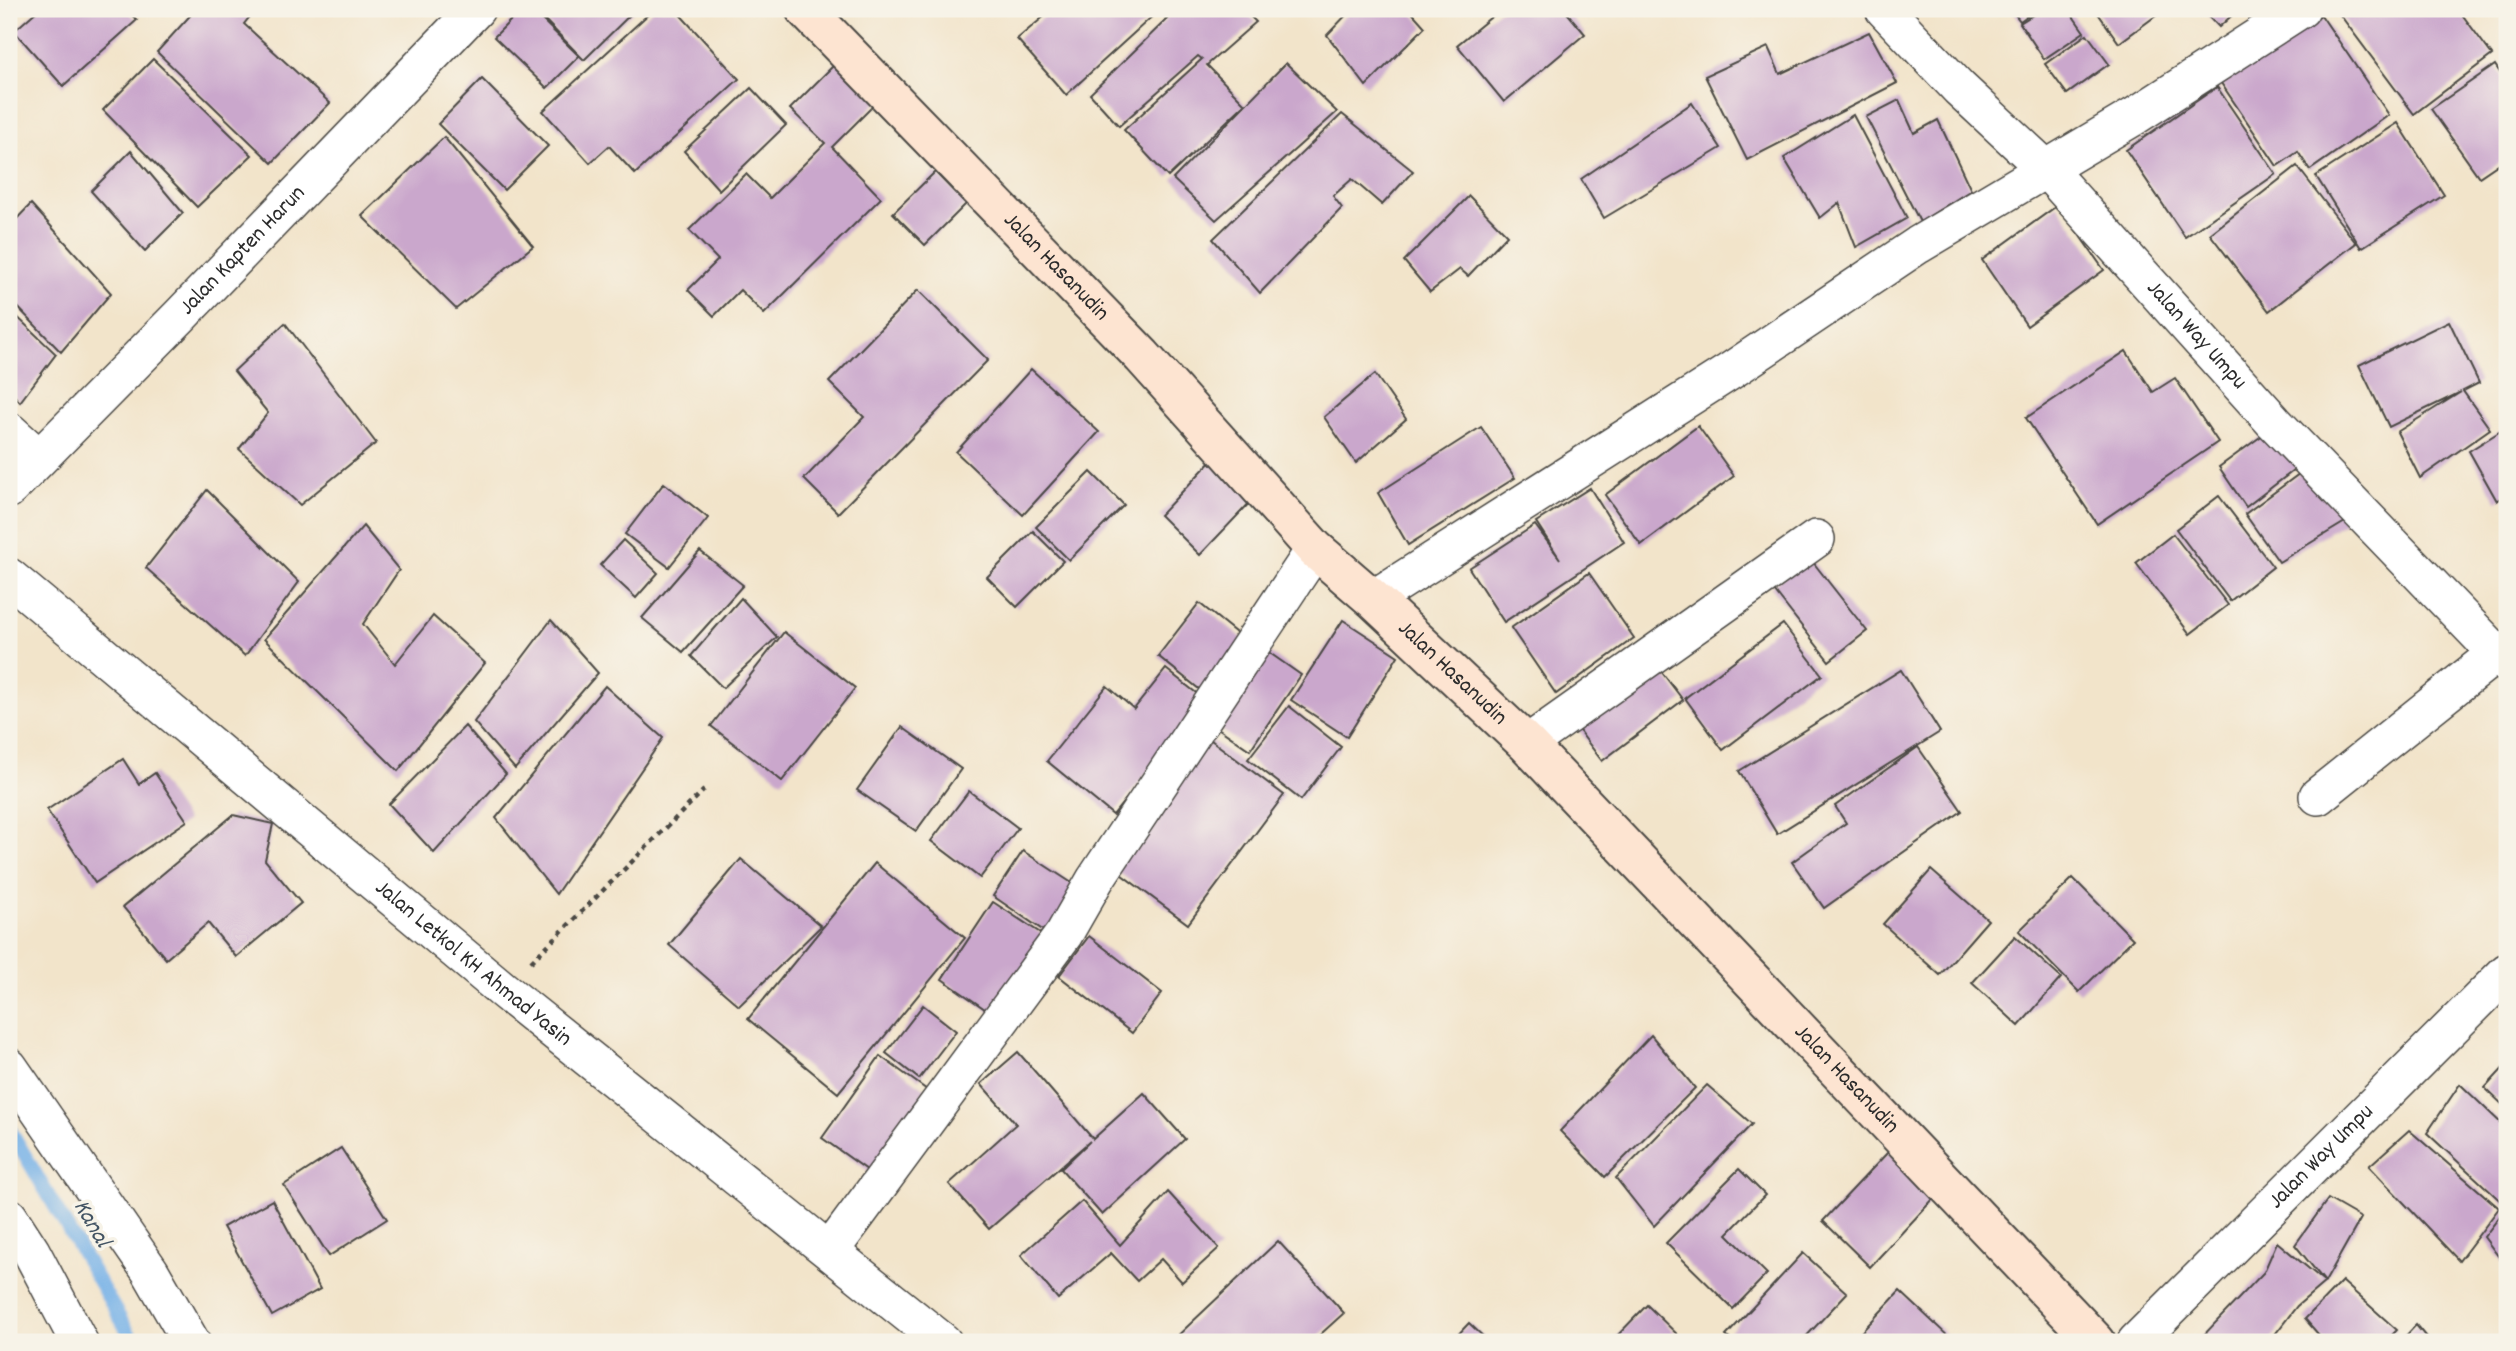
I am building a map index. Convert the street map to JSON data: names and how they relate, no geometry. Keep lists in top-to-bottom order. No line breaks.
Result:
{"streets":{"main road":["Jalan Hasanudin"],"street":["Jalan Kapten Harun","Jalan Way Umpu","Jalan Letkol KH Ahmad Yasin"]},"water":["Kanal"]}
